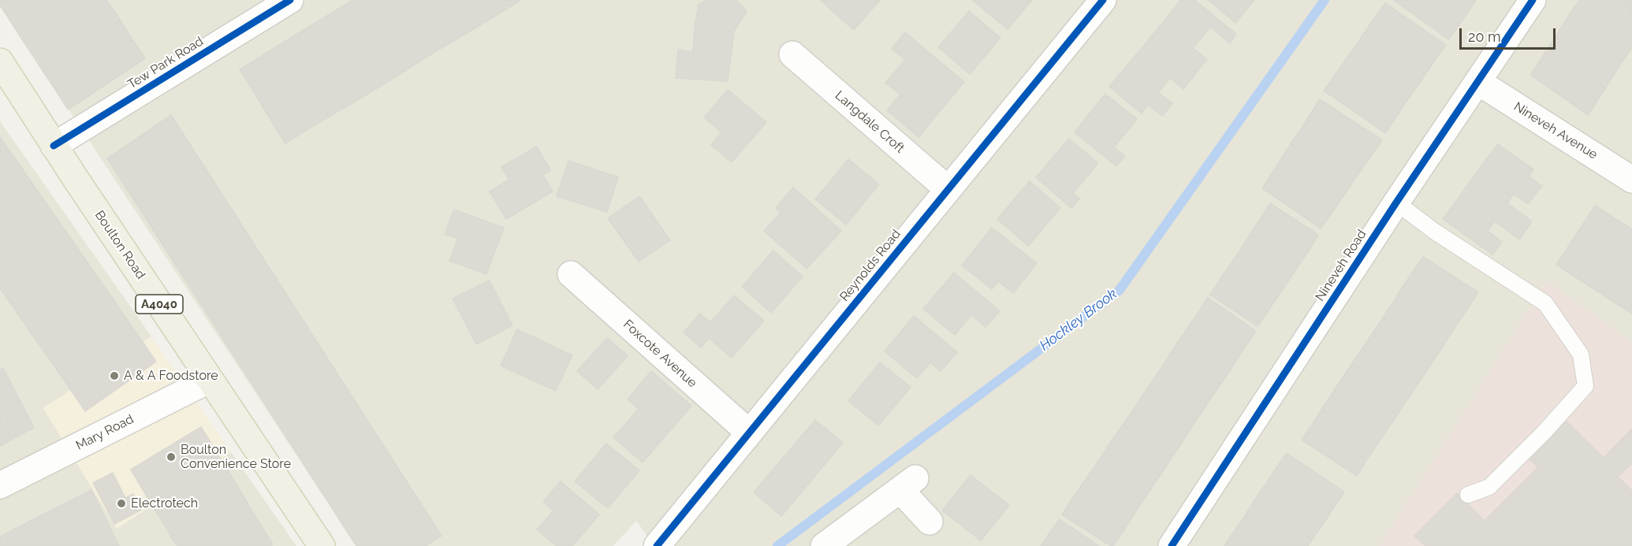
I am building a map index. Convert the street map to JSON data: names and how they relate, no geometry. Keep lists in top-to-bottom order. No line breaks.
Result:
{"streets":{"main road":["Boulton Road","A4040"],"street":["Tew Park Road","Langdale Croft","Nineveh Avenue","Reynolds Road","Nineveh Road","Foxcote Avenue","Mary Road"]},"crossings":[["Tew Park Road","Boulton Road"],["Langdale Croft","Reynolds Road"],["Nineveh Avenue","Nineveh Road"],["Boulton Road","Mary Road"],["Reynolds Road","Foxcote Avenue"]],"water":["Hockley Brook"],"places":["A & A Foodstore","Boulton Convenience Store","Electrotech"],"scale_bar":"20 m"}
